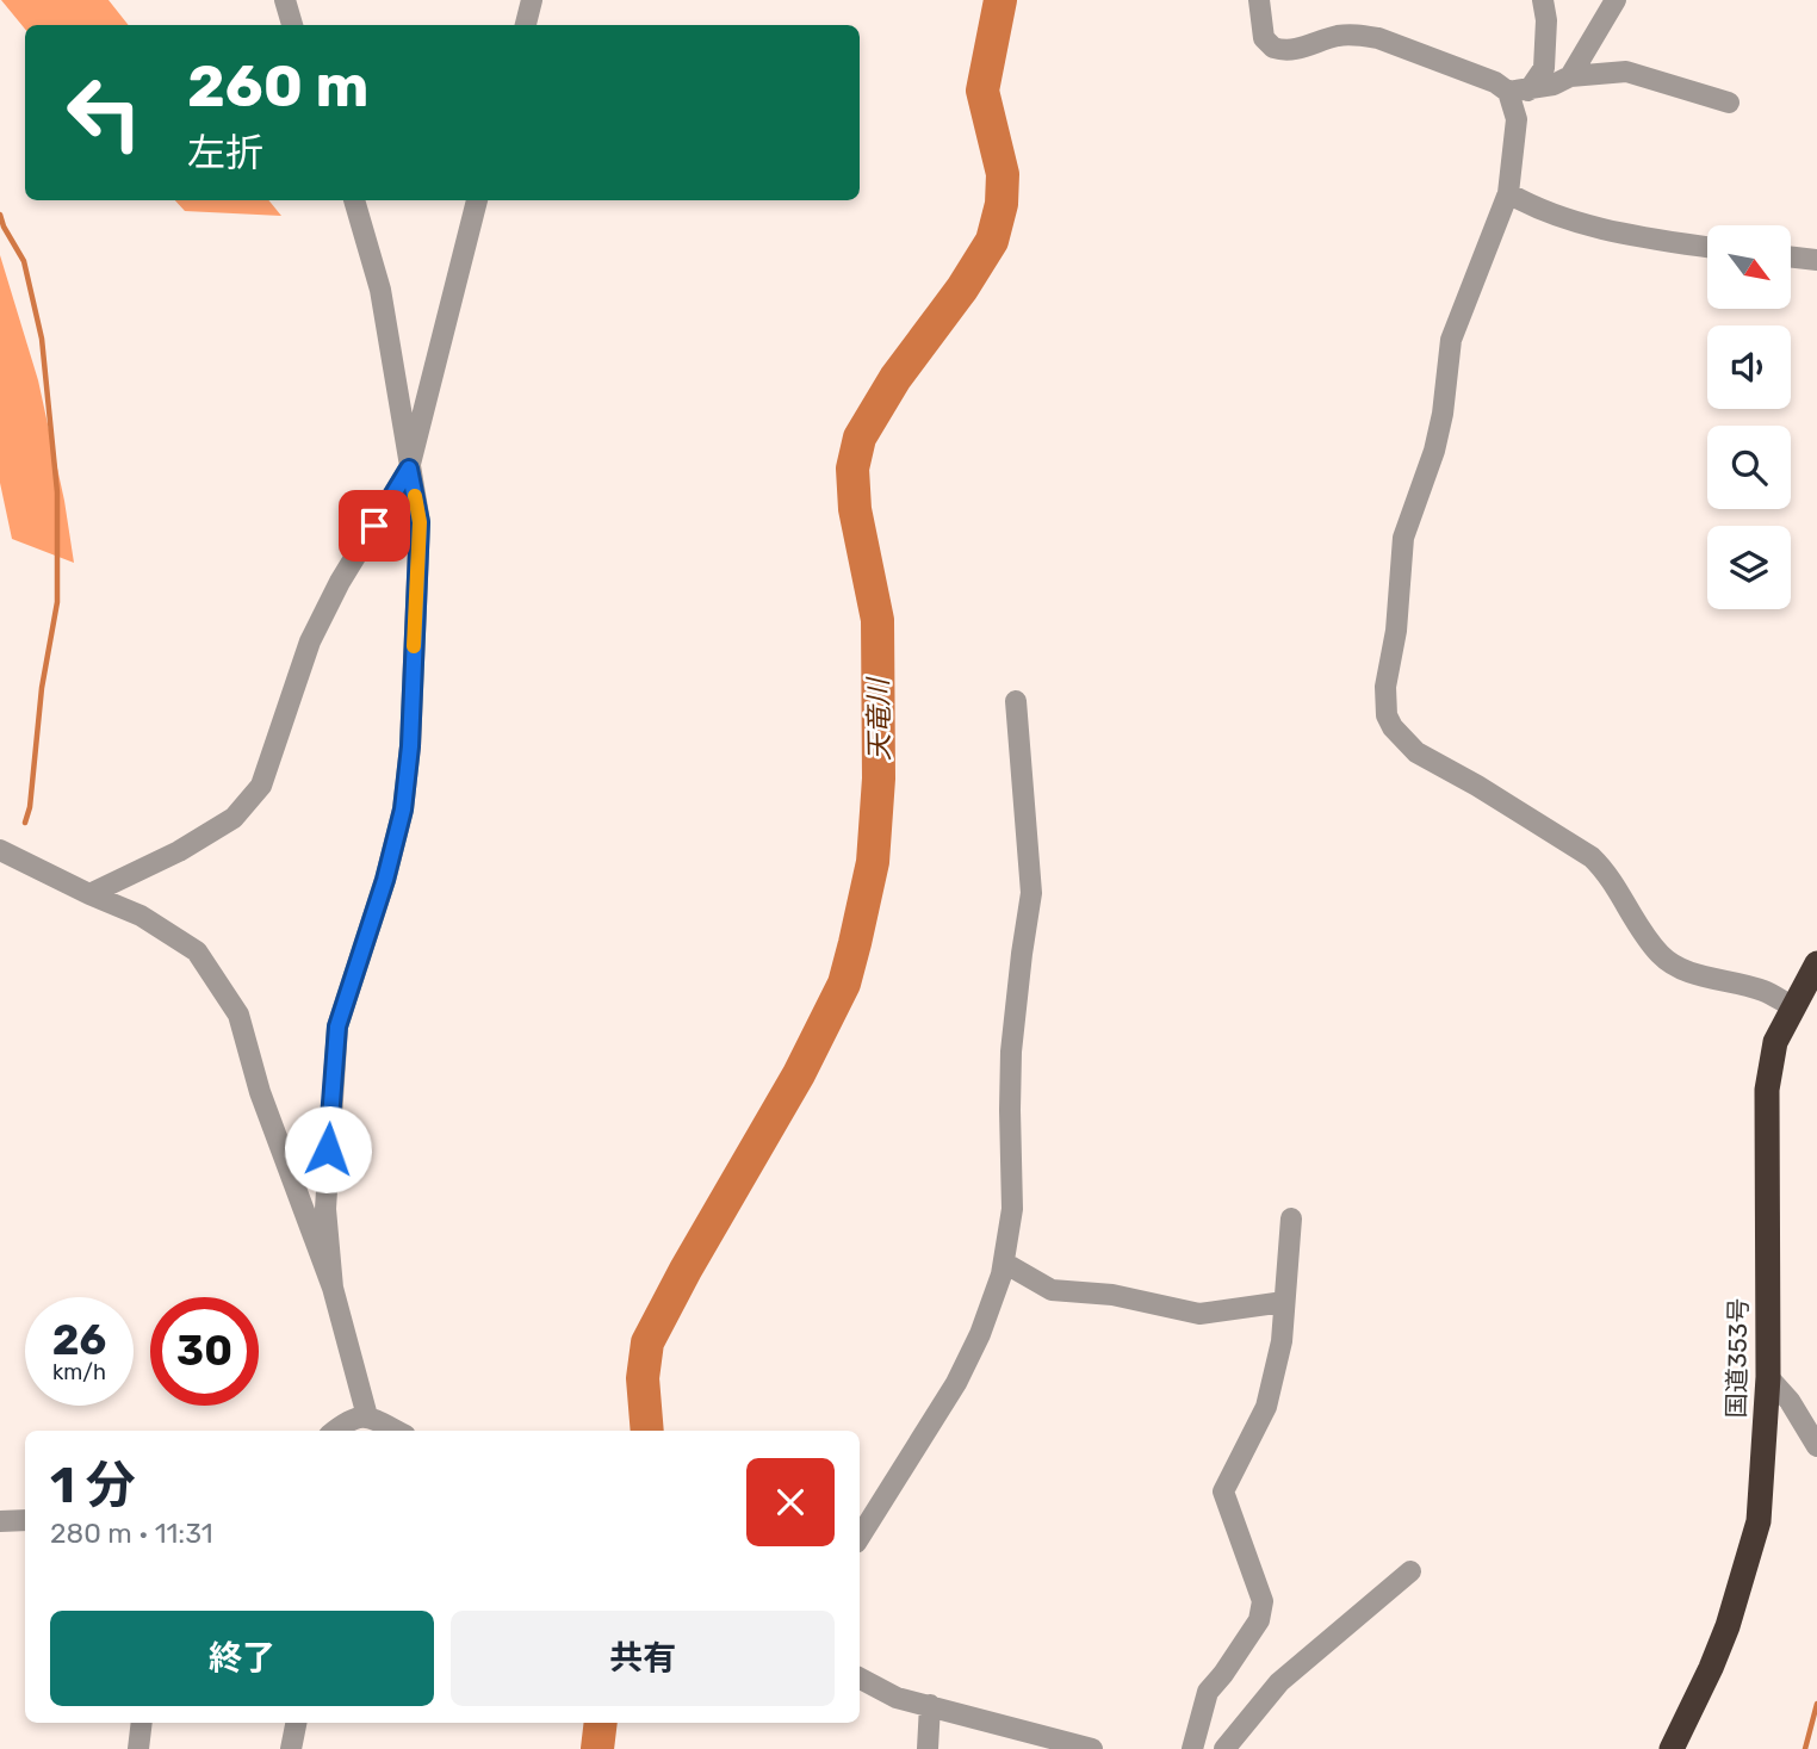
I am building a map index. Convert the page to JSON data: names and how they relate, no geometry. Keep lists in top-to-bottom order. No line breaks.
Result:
{"streets":{"highway":["国道353号"]},"water":["天竜川"],"north":"bottom right","page":{"turn":["260 m","左折"],"speed":"26 km/h","limit":"30","heading":["1 分","280 m · 11:31"],"buttons":["終了","共有"]}}
